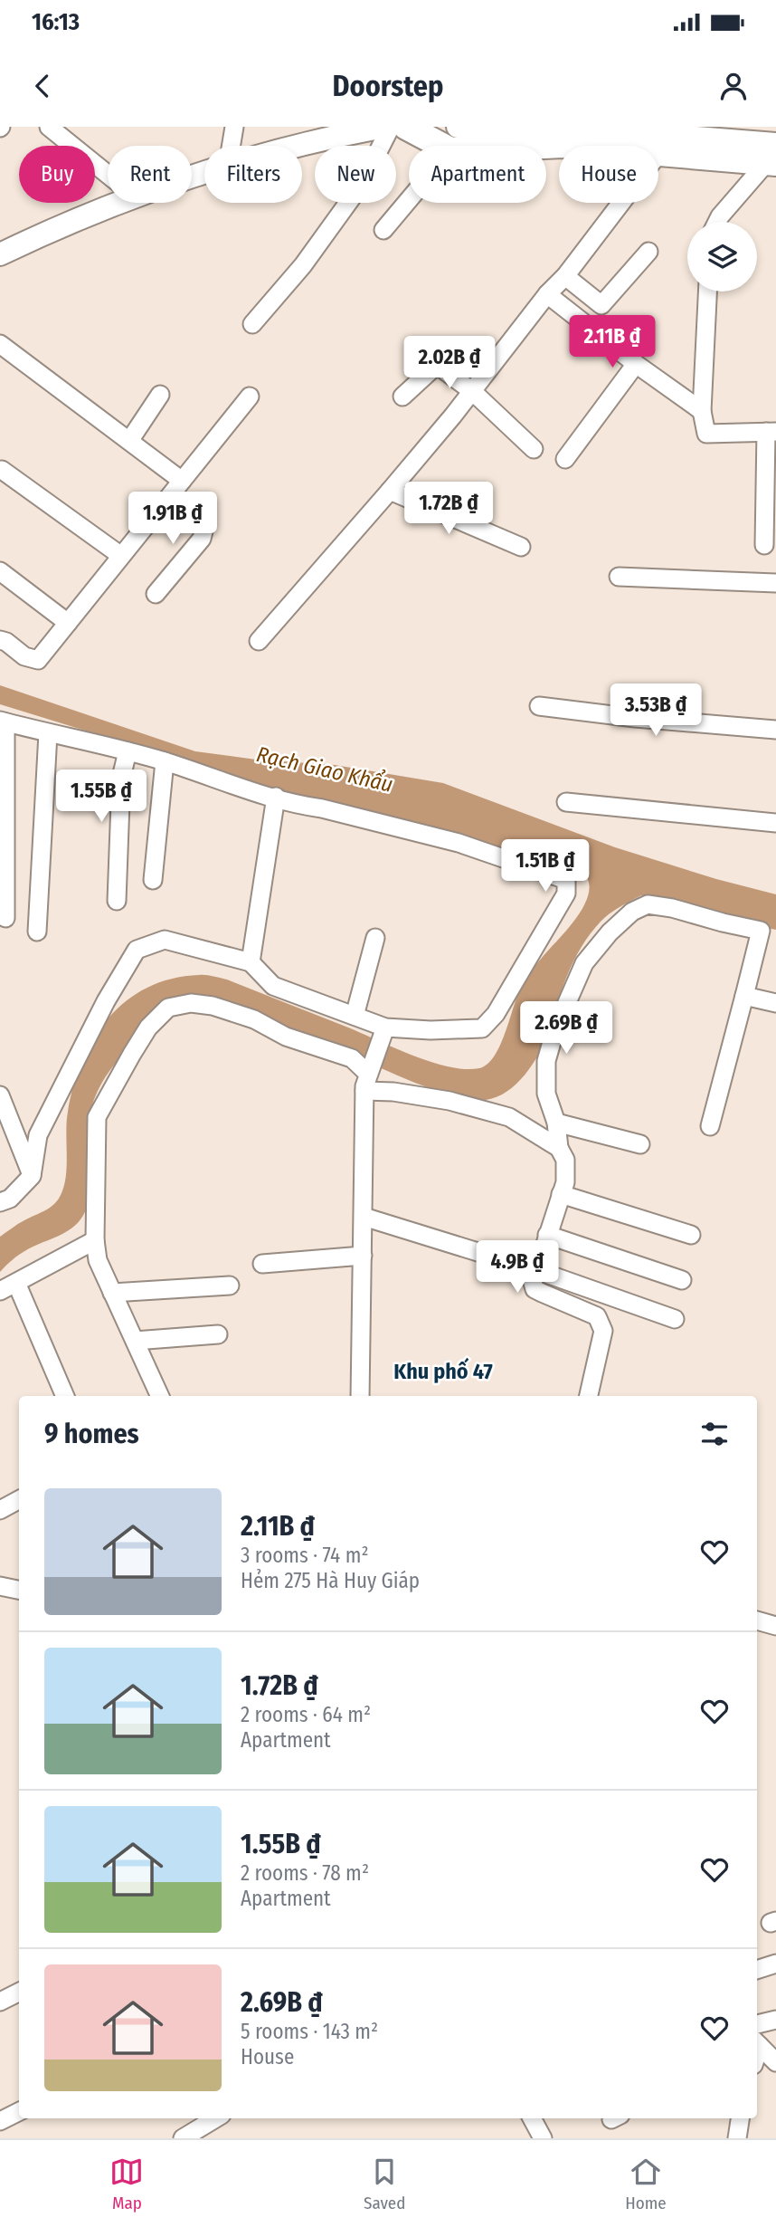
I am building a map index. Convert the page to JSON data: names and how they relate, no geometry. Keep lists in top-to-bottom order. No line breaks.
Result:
{"districts":["Khu phố 47"],"water":["Rạch Giao Khẩu"],"page":{"status":"16:13","header":"Doorstep","chip":["Buy","Rent","Filters","New","Apartment","House"],"price":["2.11B ₫","2.02B ₫","1.72B ₫","1.91B ₫","3.53B ₫","1.55B ₫","1.51B ₫","2.69B ₫","4.9B ₫"],"heading":"9 homes","list":[{"name":"2.11B ₫","note":"3 rooms · 74 m² · Hẻm 275 Hà Huy Giáp"},{"name":"1.72B ₫","note":"2 rooms · 64 m² · Apartment"},{"name":"1.55B ₫","note":"2 rooms · 78 m² · Apartment"},{"name":"2.69B ₫","note":"5 rooms · 143 m² · House"}],"tabs":["Map","Saved","Home"]}}
